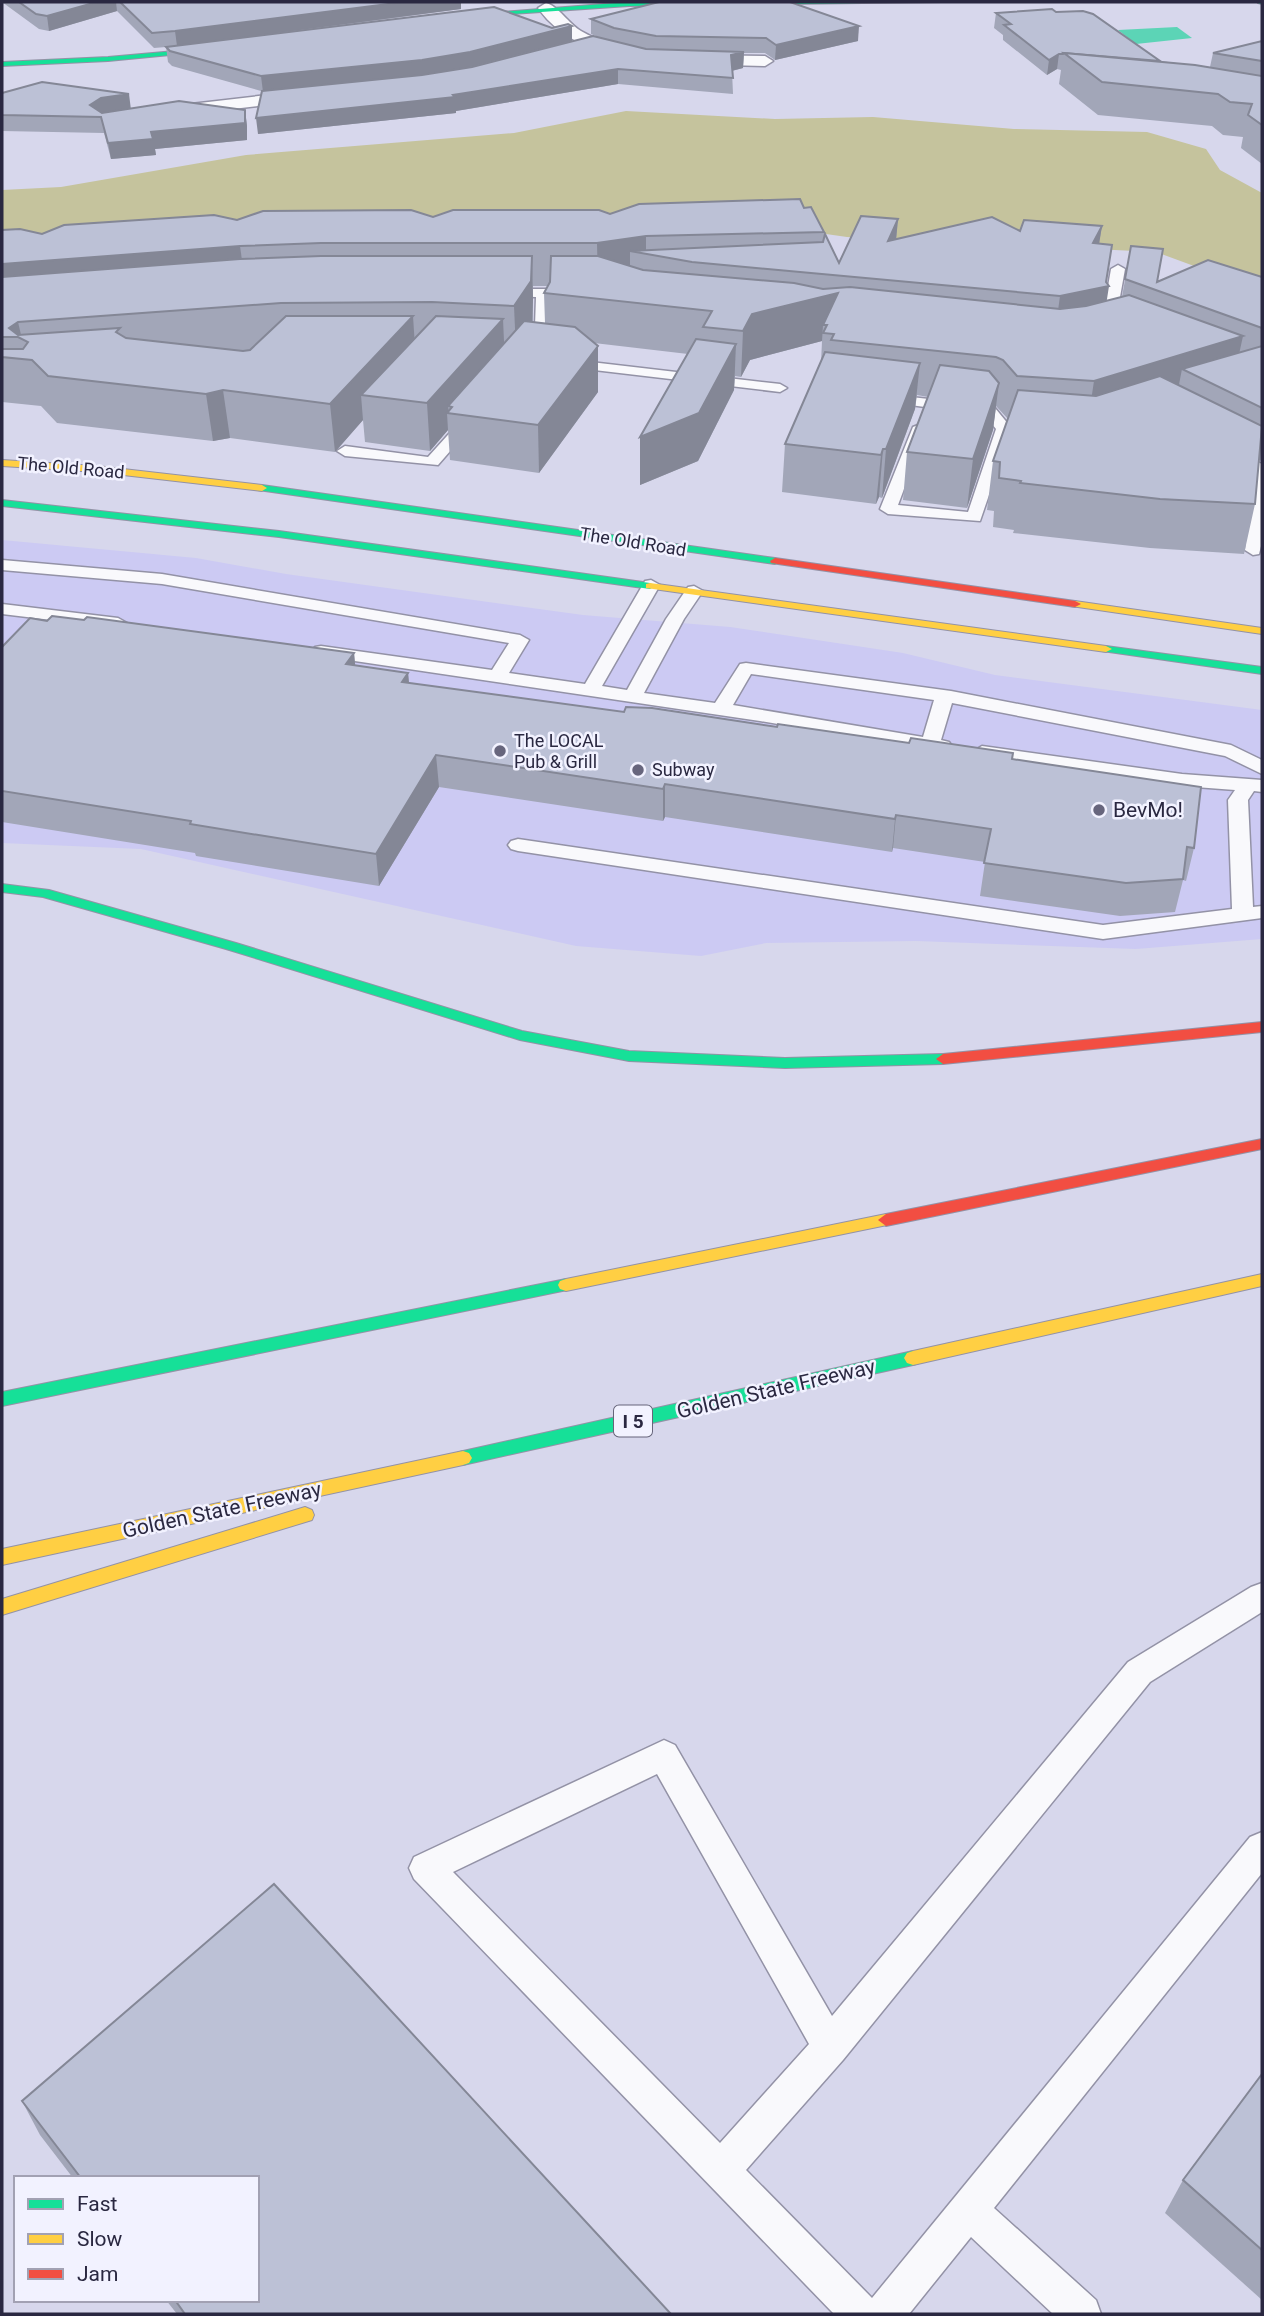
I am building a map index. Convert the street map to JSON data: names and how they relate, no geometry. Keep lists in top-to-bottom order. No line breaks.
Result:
{"streets":{"main road":["The Old Road","Golden State Freeway","I 5"]},"places":["The LOCAL Pub & Grill","Subway","BevMo!"],"legend":["Fast","Slow","Jam"]}
